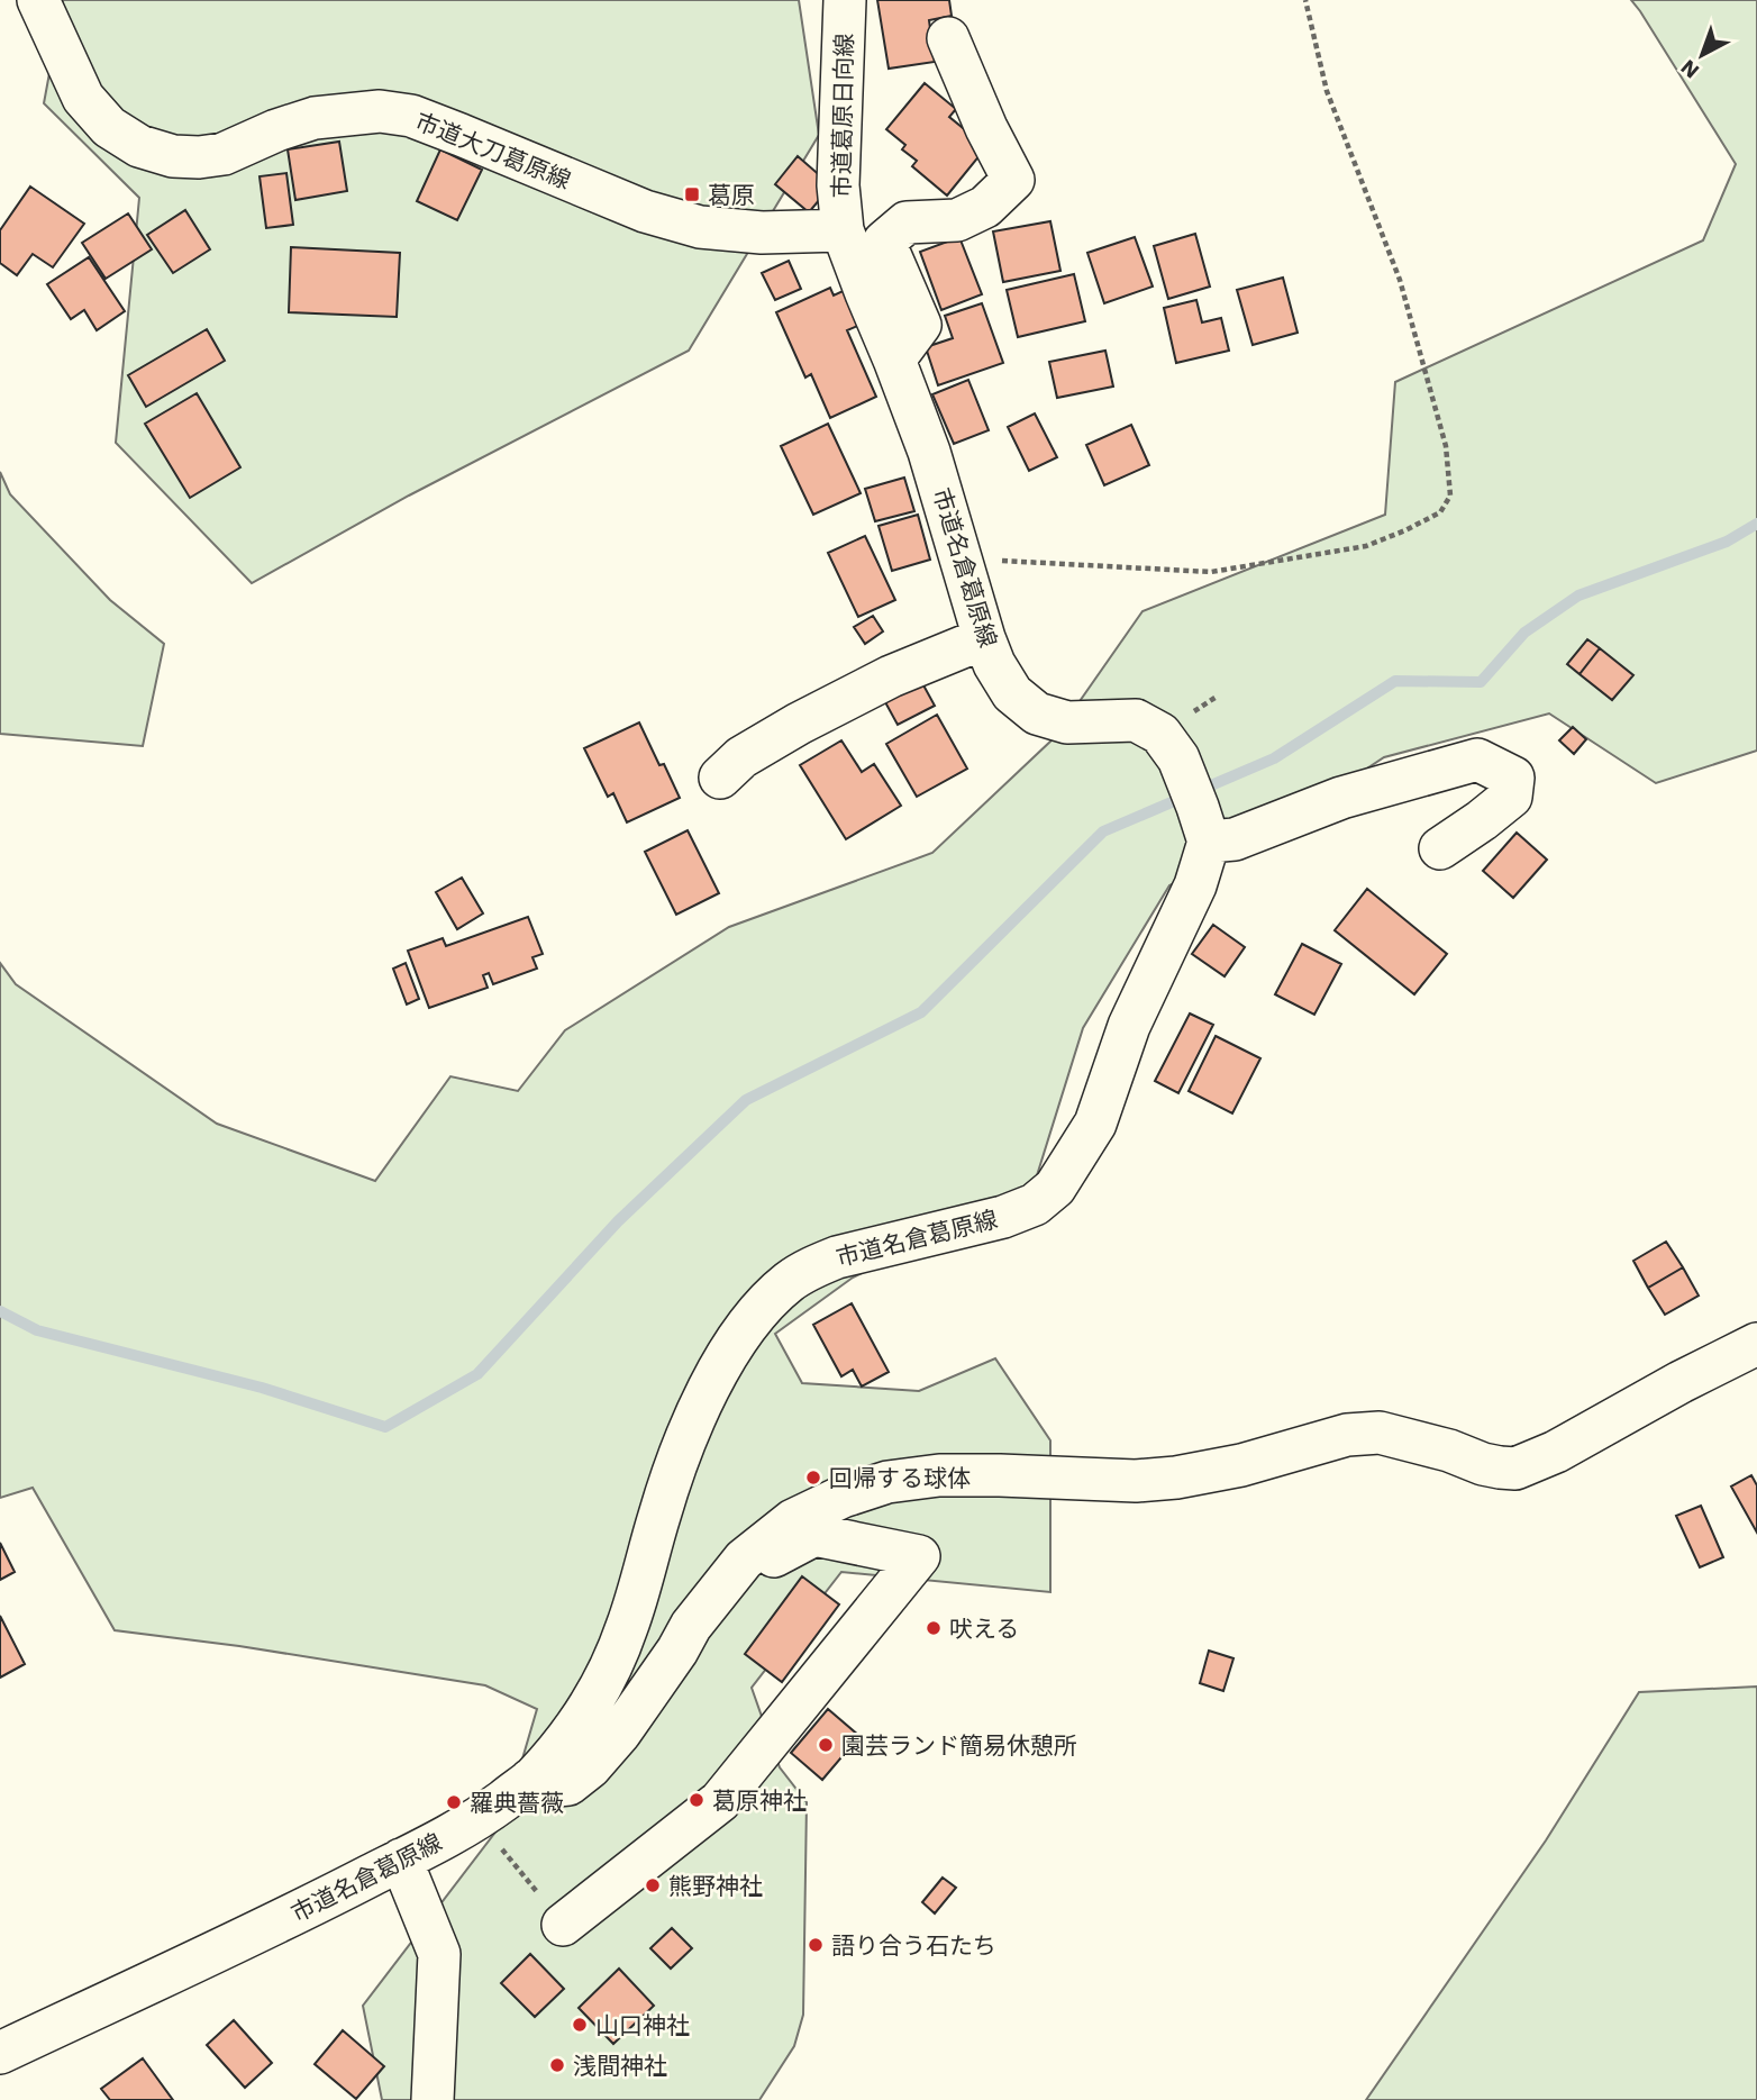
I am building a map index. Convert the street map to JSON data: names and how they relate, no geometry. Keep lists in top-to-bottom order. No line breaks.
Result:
{"streets":{"street":["市道葛原日向線","市道大刀葛原線","市道名倉葛原線"]},"crossings":[["市道葛原日向線","市道大刀葛原線"],["市道葛原日向線","市道名倉葛原線"],["市道大刀葛原線","市道名倉葛原線"]],"places":{"transit":["葛原"],"other":["回帰する球体","吠える","園芸ランド簡易休憩所","葛原神社","羅典薔薇","熊野神社","語り合う石たち","山口神社","浅間神社"]},"north":"bottom left"}
